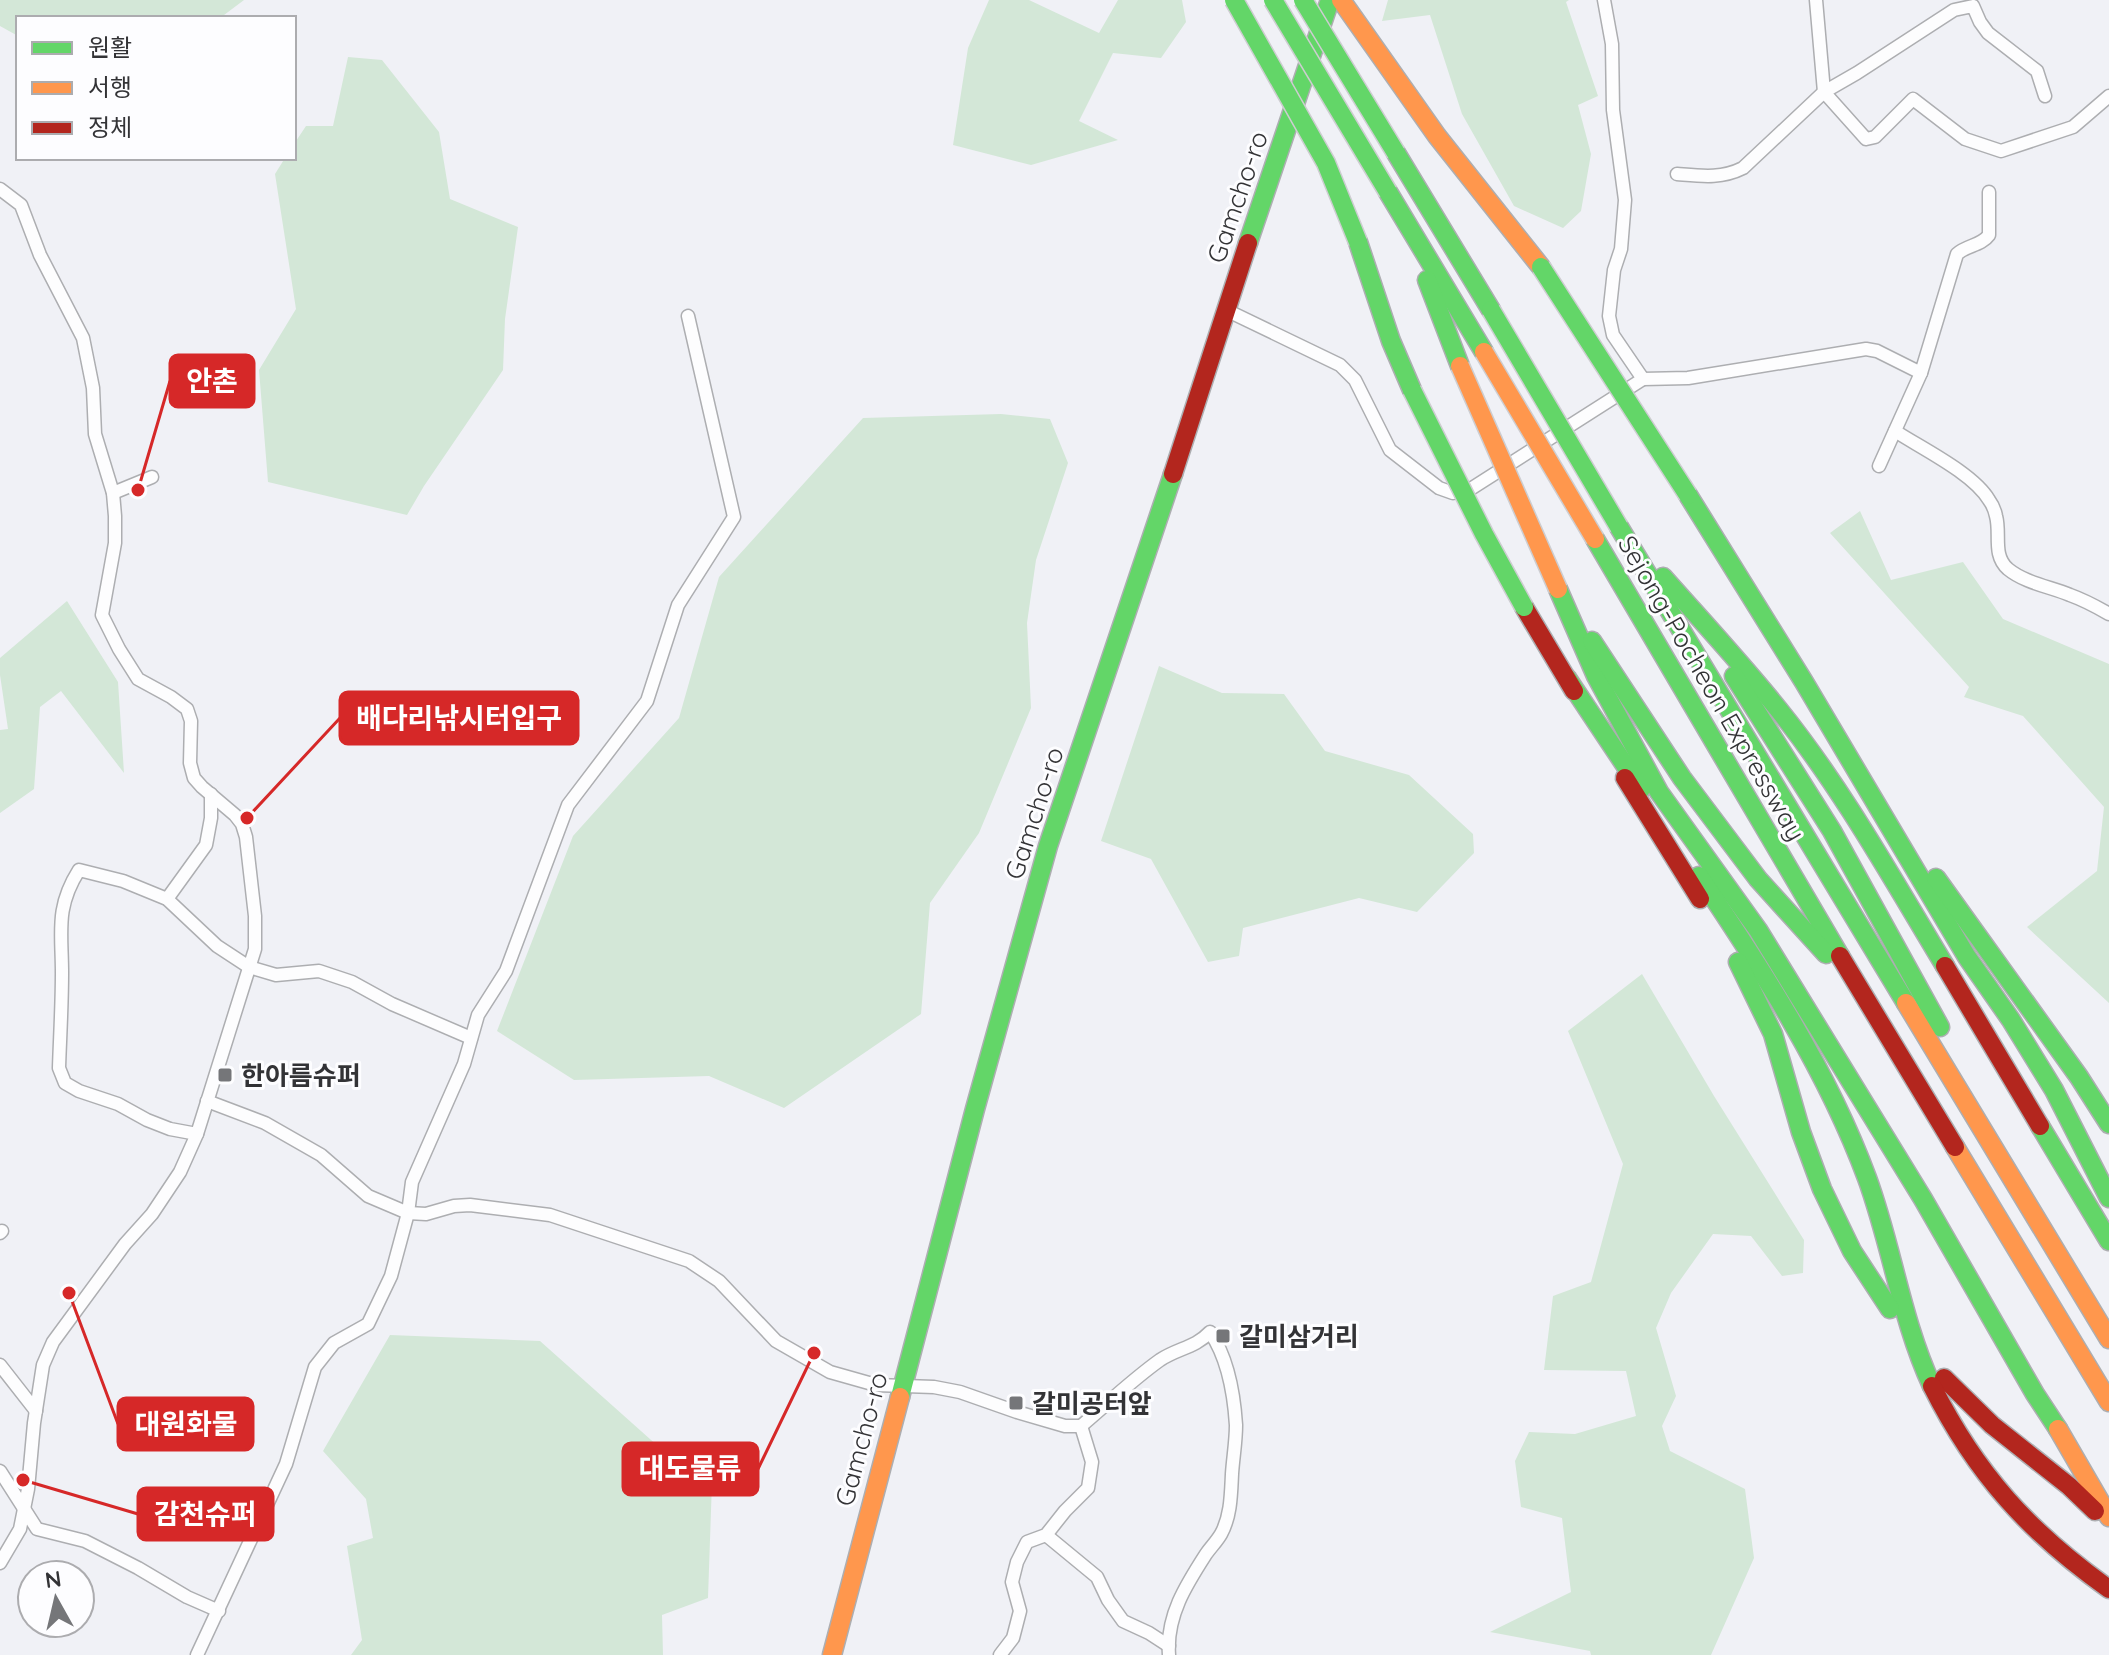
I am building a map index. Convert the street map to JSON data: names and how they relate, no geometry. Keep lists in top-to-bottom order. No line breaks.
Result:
{"streets":{"main road":["Gamcho-ro","Sejong-Pocheon Expressway"]},"places":{"other":["안촌","배다리낚시터입구","대원화물","대도물류","감천슈퍼"],"transit":["한아름슈퍼","갈미삼거리","갈미공터앞"]},"legend":["원활","서행","정체"],"north":"top"}
